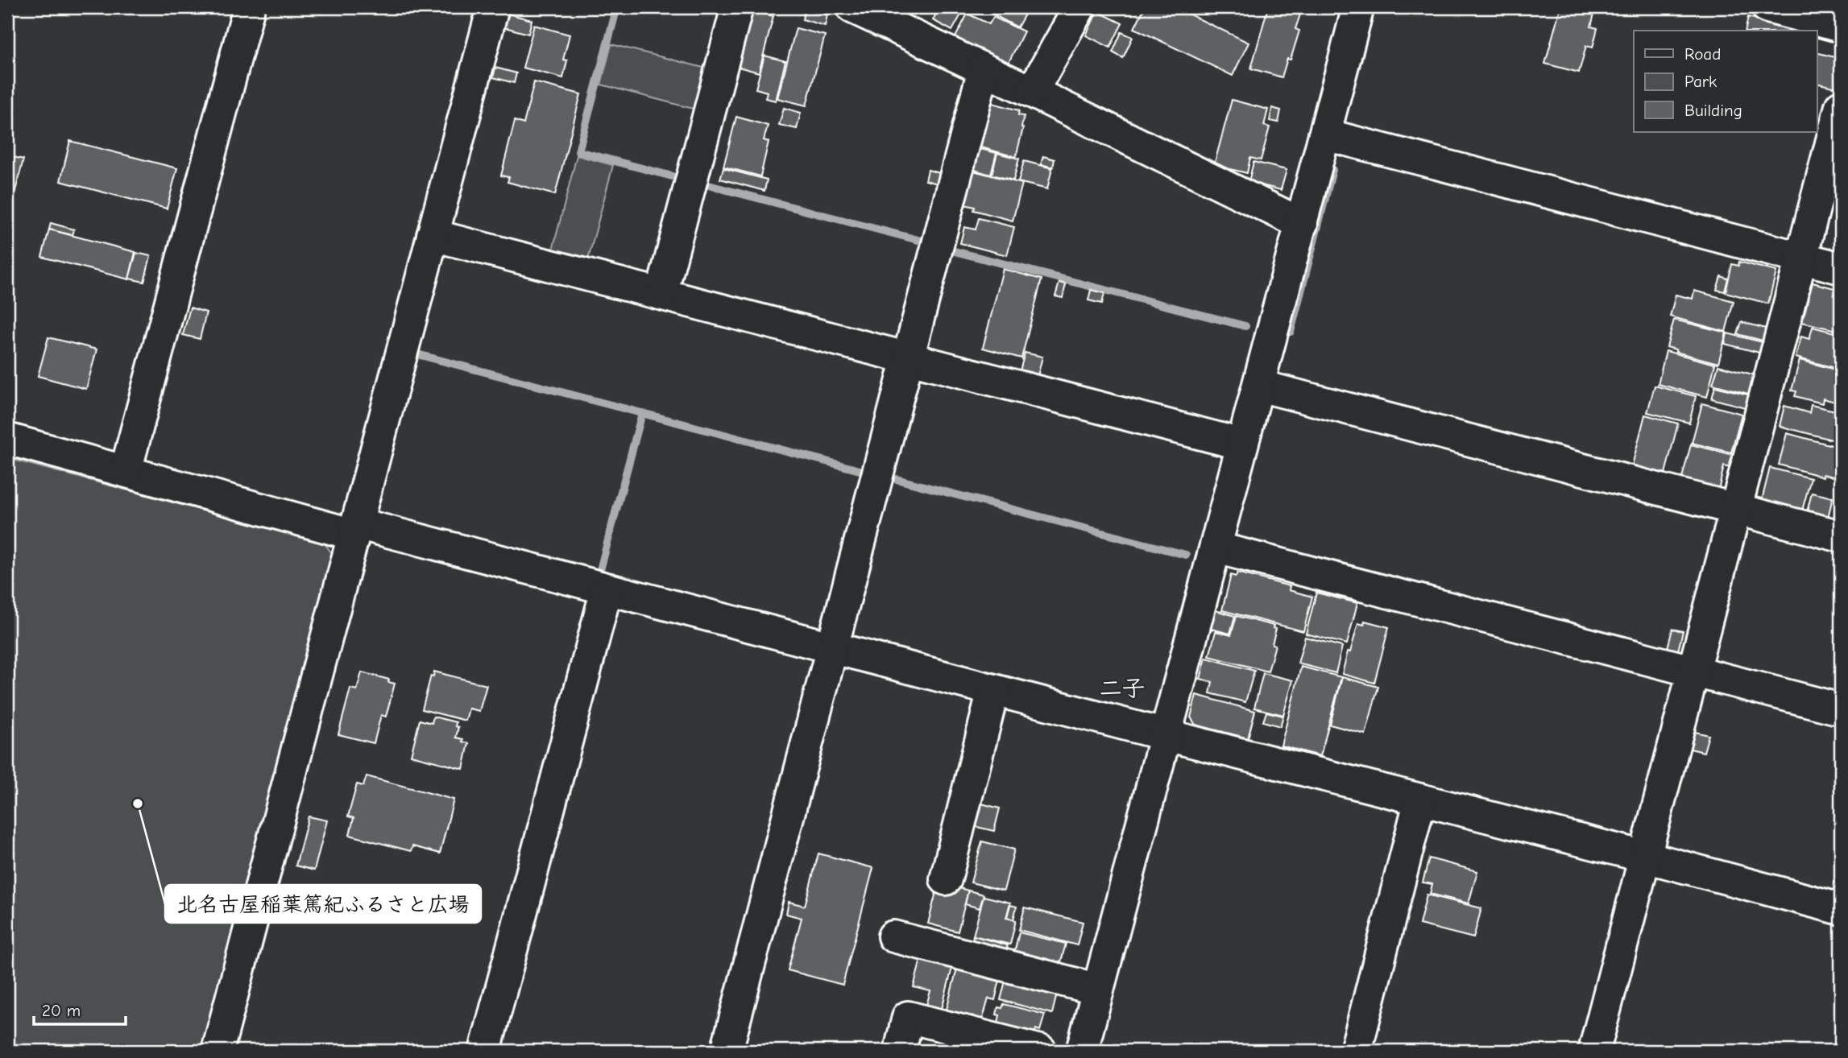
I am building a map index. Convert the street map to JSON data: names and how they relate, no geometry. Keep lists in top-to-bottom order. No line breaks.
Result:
{"districts":["二子"],"places":["北名古屋稲葉篤紀ふるさと広場"],"legend":["Road","Park","Building"],"scale_bar":"20 m"}
